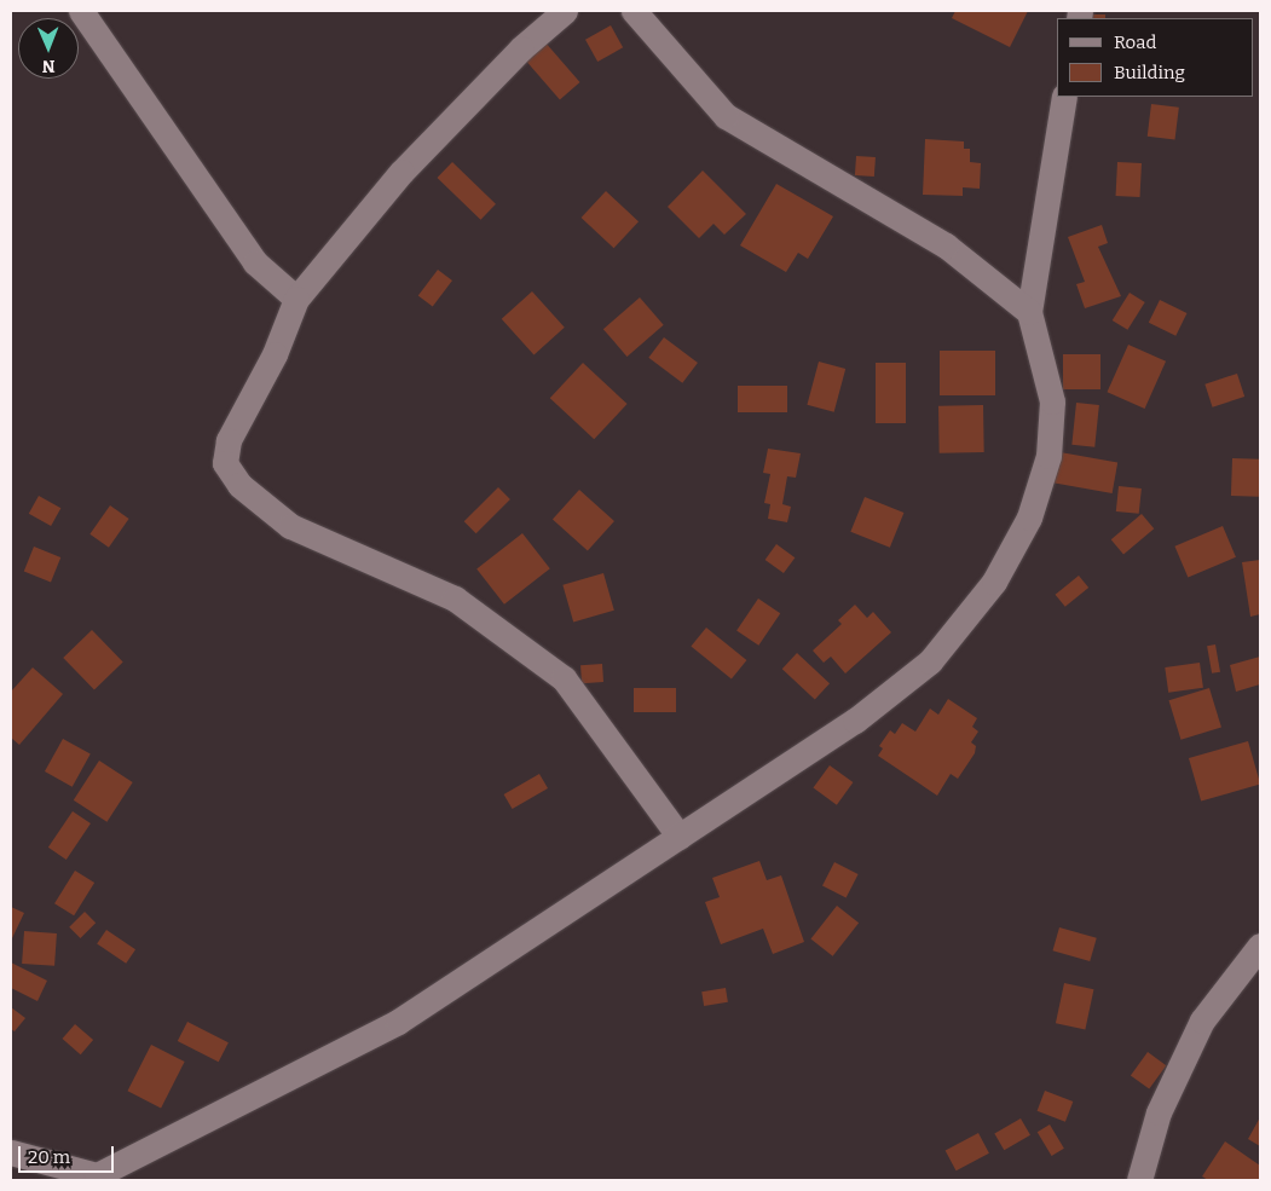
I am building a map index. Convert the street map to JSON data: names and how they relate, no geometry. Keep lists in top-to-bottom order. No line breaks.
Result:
{"legend":["Road","Building"],"scale_bar":"20 m","north":"bottom"}
